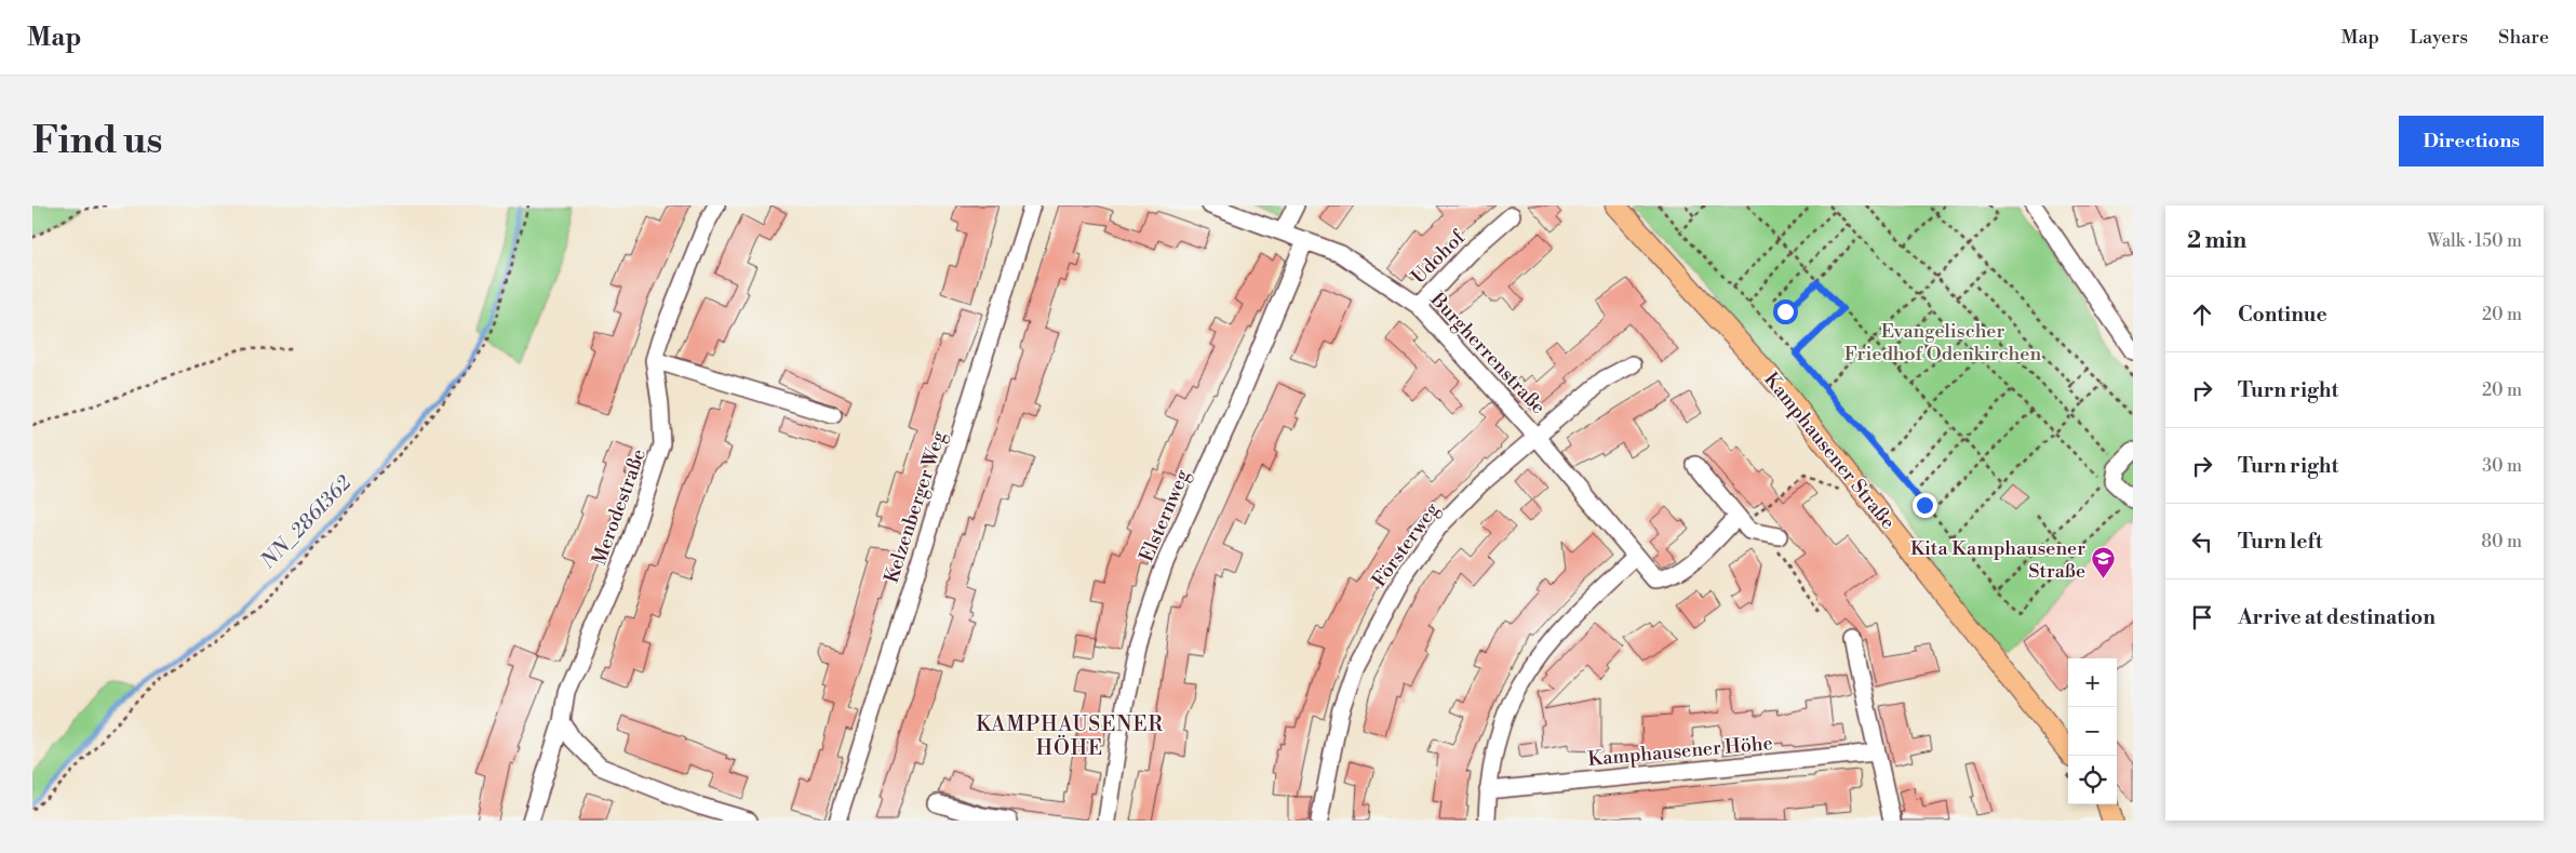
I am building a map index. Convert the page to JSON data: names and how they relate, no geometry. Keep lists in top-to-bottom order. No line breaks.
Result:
{"streets":{"main road":["Kamphausener Straße"],"street":["Udohof","Burgherrenstraße","Merodestraße","Kelzenberger Weg","Elsternweg","Försterweg","Kamphausener Höhe"]},"crossings":[["Udohof","Burgherrenstraße"],["Burgherrenstraße","Elsternweg"],["Burgherrenstraße","Försterweg"]],"districts":["KAMPHAUSENER HÖHE"],"water":["NN_2861362"],"parks":["Evangelischer Friedhof Odenkirchen"],"places":{"school or university":["Kita Kamphausener Straße"]},"page":{"header":"Map","nav":["Map","Layers","Share"],"buttons":"Directions","title":"Find us","heading":["2 min","Walk · 150 m"],"list":[["Continue","20 m"],["Turn right","20 m"],["Turn right","30 m"],["Turn left","80 m"],"Arrive at destination"],"map_buttons":["+","−"]}}
